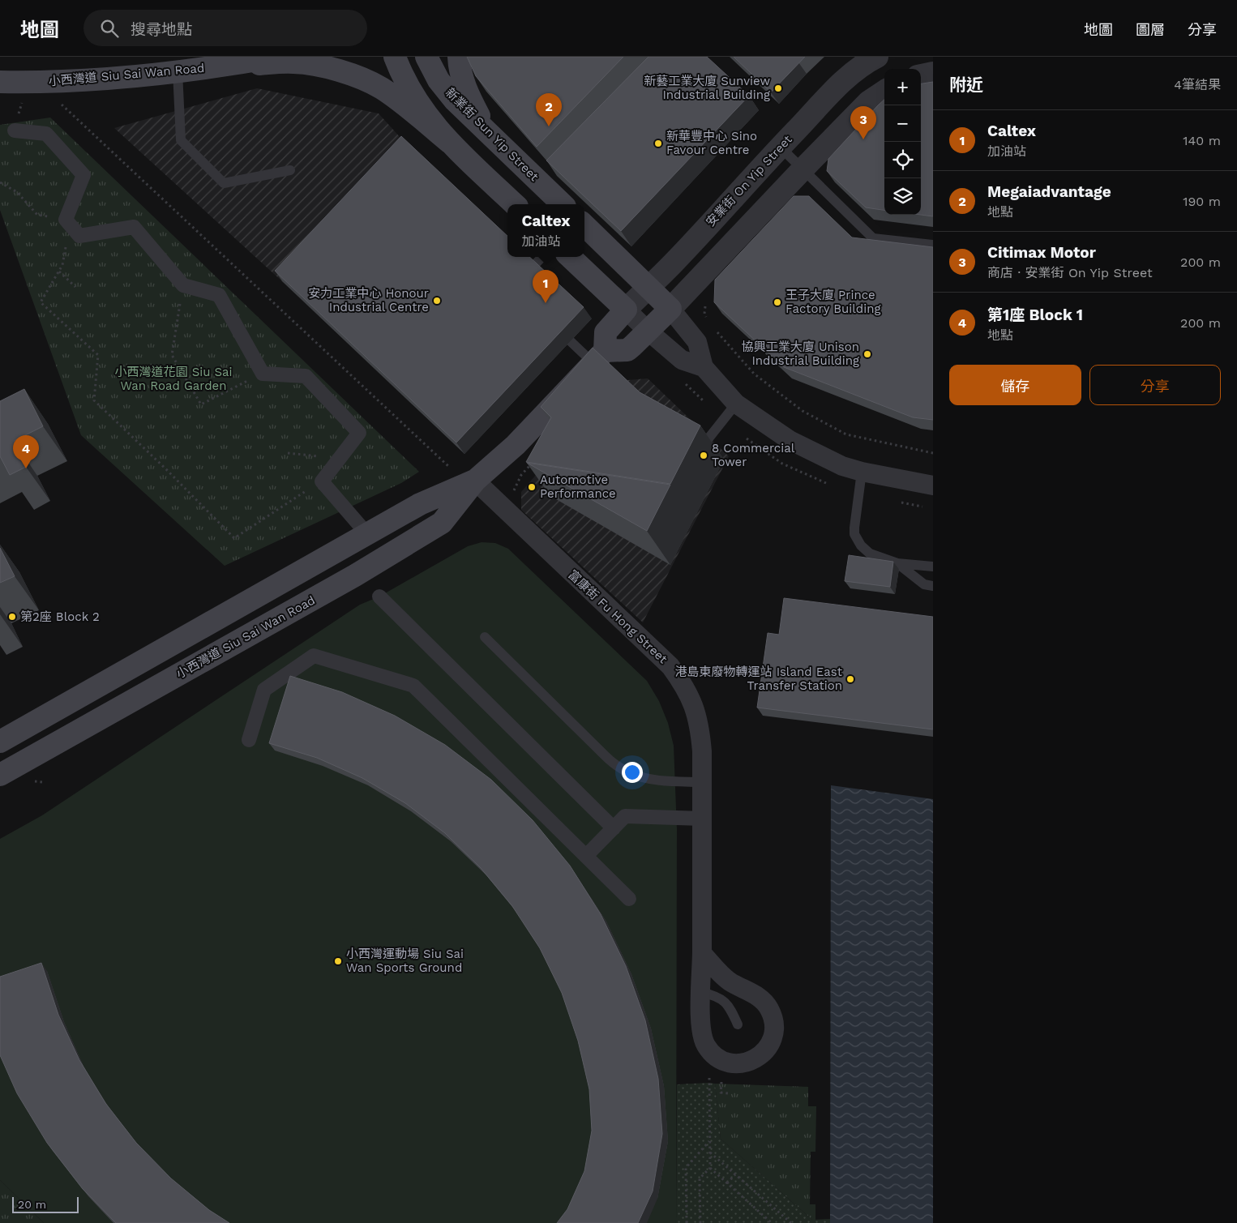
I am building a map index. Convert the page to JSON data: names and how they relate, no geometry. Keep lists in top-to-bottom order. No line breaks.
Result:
{"streets":{"main road":["小西灣道 Siu Sai Wan Road","新業街 Sun Yip Street"],"street":["安業街 On Yip Street","富康街 Fu Hong Street"]},"crossings":[["小西灣道 Siu Sai Wan Road","富康街 Fu Hong Street"]],"parks":["小西灣道花園 Siu Sai Wan Road Garden"],"places":["新藝工業大廈 Sunview Industrial Building","新華豐中心 Sino Favour Centre","安力工業中心 Honour Industrial Centre","王子大廈 Prince Factory Building","協興工業大廈 Unison Industrial Building","8 Commercial Tower","Automotive Performance","第2座 Block 2","港島東廢物轉運站 Island East Transfer Station","小西灣運動場 Siu Sai Wan Sports Ground"],"scale_bar":"20 m","page":{"header":"地圖","search":"搜尋地點","nav":["地圖","圖層","分享"],"heading":["附近","4筆結果"],"map_buttons":["+","−"],"pins":["2","3","1","4"],"list":[{"mark":"1","name":"Caltex","note":"加油站","value":"140 m"},{"mark":"2","name":"Megaiadvantage","note":"地點","value":"190 m"},{"mark":"3","name":"Citimax Motor","note":"商店 · 安業街 On Yip Street","value":"200 m"},{"mark":"4","name":"第1座 Block 1","note":"地點","value":"200 m"}],"popup":["Caltex","加油站"],"buttons":["儲存","分享"],"scale":"20 m"}}
